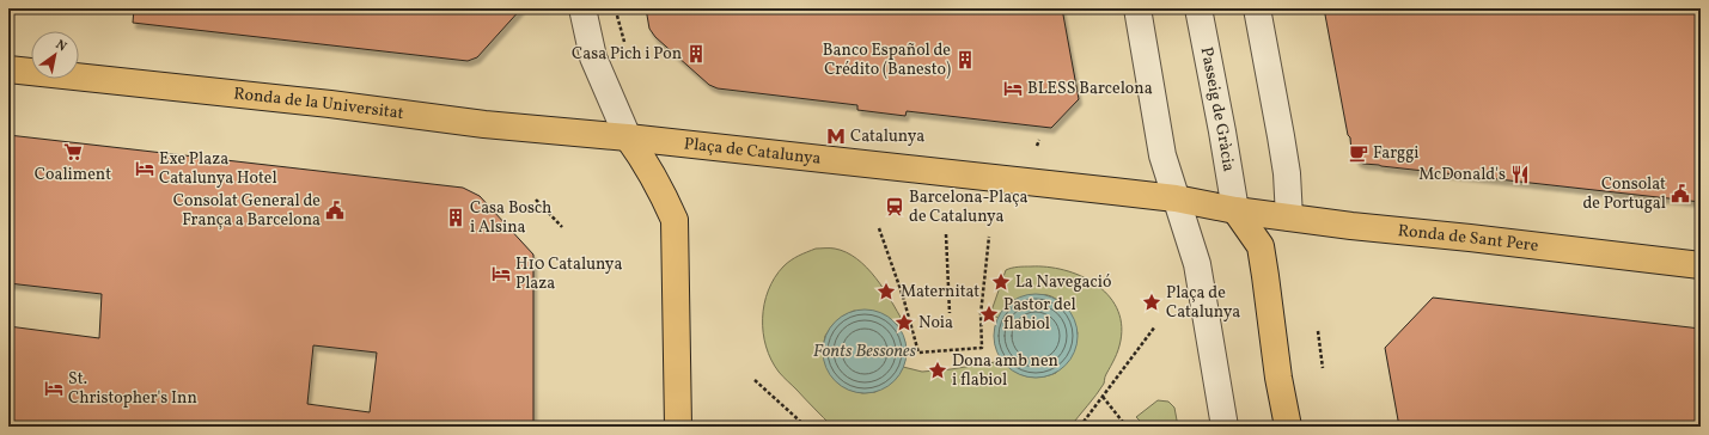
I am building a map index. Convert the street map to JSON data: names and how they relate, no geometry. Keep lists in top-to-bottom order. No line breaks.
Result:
{"streets":{"main road":["Ronda de la Universitat","Plaça de Catalunya","Ronda de Sant Pere"],"street":["Passeig de Gràcia"]},"crossings":[["Ronda de la Universitat","Plaça de Catalunya"],["Passeig de Gràcia","Plaça de Catalunya"],["Passeig de Gràcia","Ronda de Sant Pere"],["Plaça de Catalunya","Ronda de Sant Pere"]],"water":["Fonts Bessones"],"places":{"building":["Casa Pich i Pon","Banco Español de Crédito (Banesto)","Casa Bosch i Alsina"],"hotel":["BLESS Barcelona","Exe Plaza Catalunya Hotel","H10 Catalunya Plaza","St. Christopher's Inn"],"metro station":["Catalunya"],"supermarket":["Coaliment"],"cafe":["Farggi"],"restaurant":["McDonald's"],"public building":["Consolat de Portugal","Consolat General de França a Barcelona"],"station":["Barcelona-Plaça de Catalunya"],"place":["La Navegació","Maternitat","Plaça de Catalunya","Pastor del flabiol","Noia","Dona amb nen i flabiol"]},"north":"top right"}
